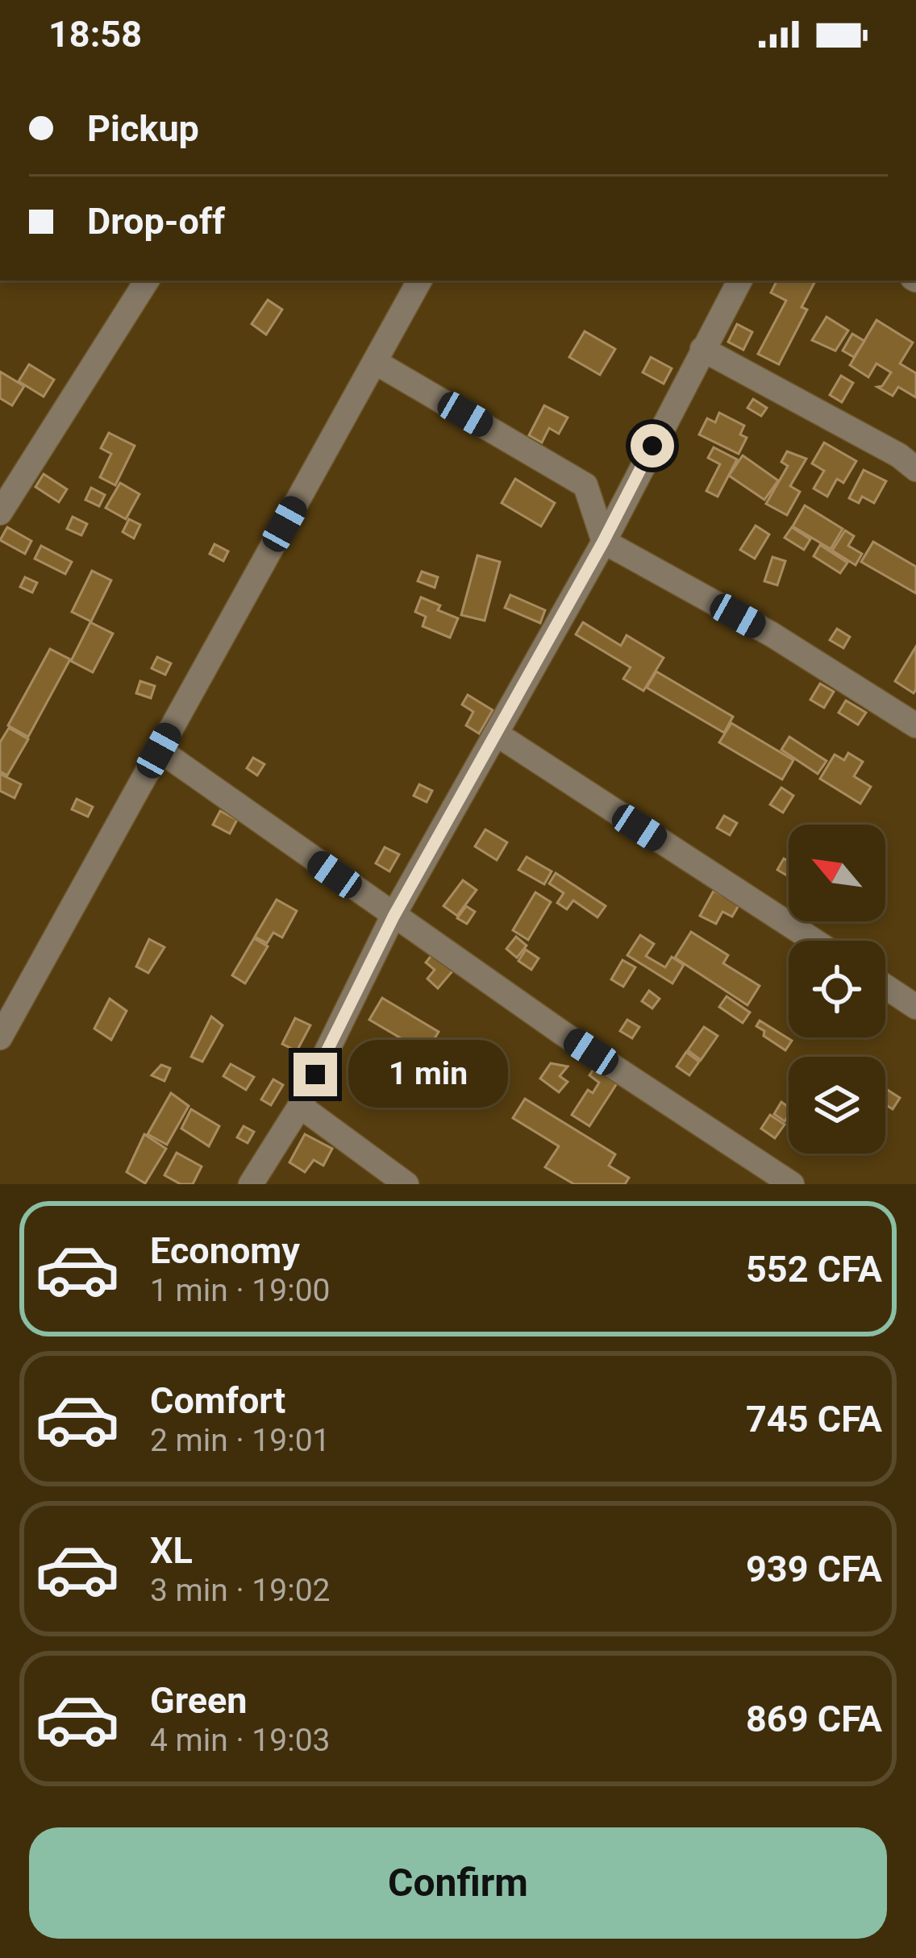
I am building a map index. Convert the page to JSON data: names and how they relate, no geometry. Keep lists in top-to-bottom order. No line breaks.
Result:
{"north":"top left","page":{"status":"18:58","banner":["Pickup","Drop-off"],"bubble":"1 min","list":[{"name":"Economy","note":"1 min · 19:00","value":"552 CFA"},{"name":"Comfort","note":"2 min · 19:01","value":"745 CFA"},{"name":"XL","note":"3 min · 19:02","value":"939 CFA"},{"name":"Green","note":"4 min · 19:03","value":"869 CFA"}],"buttons":"Confirm"}}
